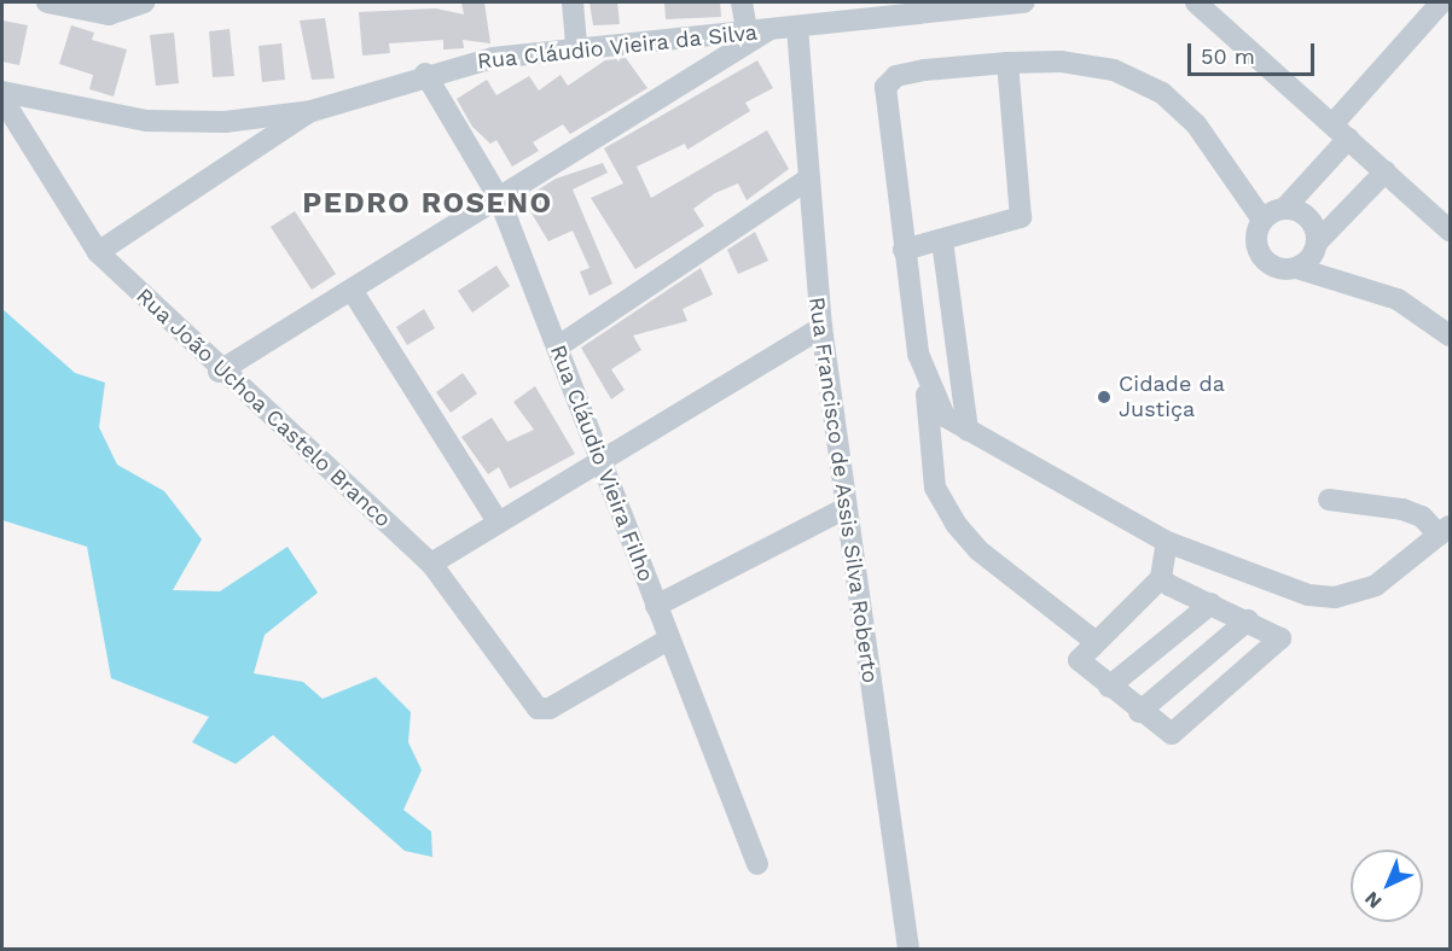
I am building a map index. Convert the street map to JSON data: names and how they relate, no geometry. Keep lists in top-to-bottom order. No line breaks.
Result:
{"streets":{"street":["Rua Cláudio Vieira da Silva","Rua João Uchoa Castelo Branco","Rua Cláudio Vieira Filho","Rua Francisco de Assis Silva Roberto"]},"crossings":[["Rua Cláudio Vieira da Silva","Rua Cláudio Vieira Filho"],["Rua Cláudio Vieira da Silva","Rua Francisco de Assis Silva Roberto"],["Rua João Uchoa Castelo Branco","Rua Cláudio Vieira Filho"]],"districts":["PEDRO ROSENO"],"places":["Cidade da Justiça"],"scale_bar":"50 m","north":"bottom left"}
